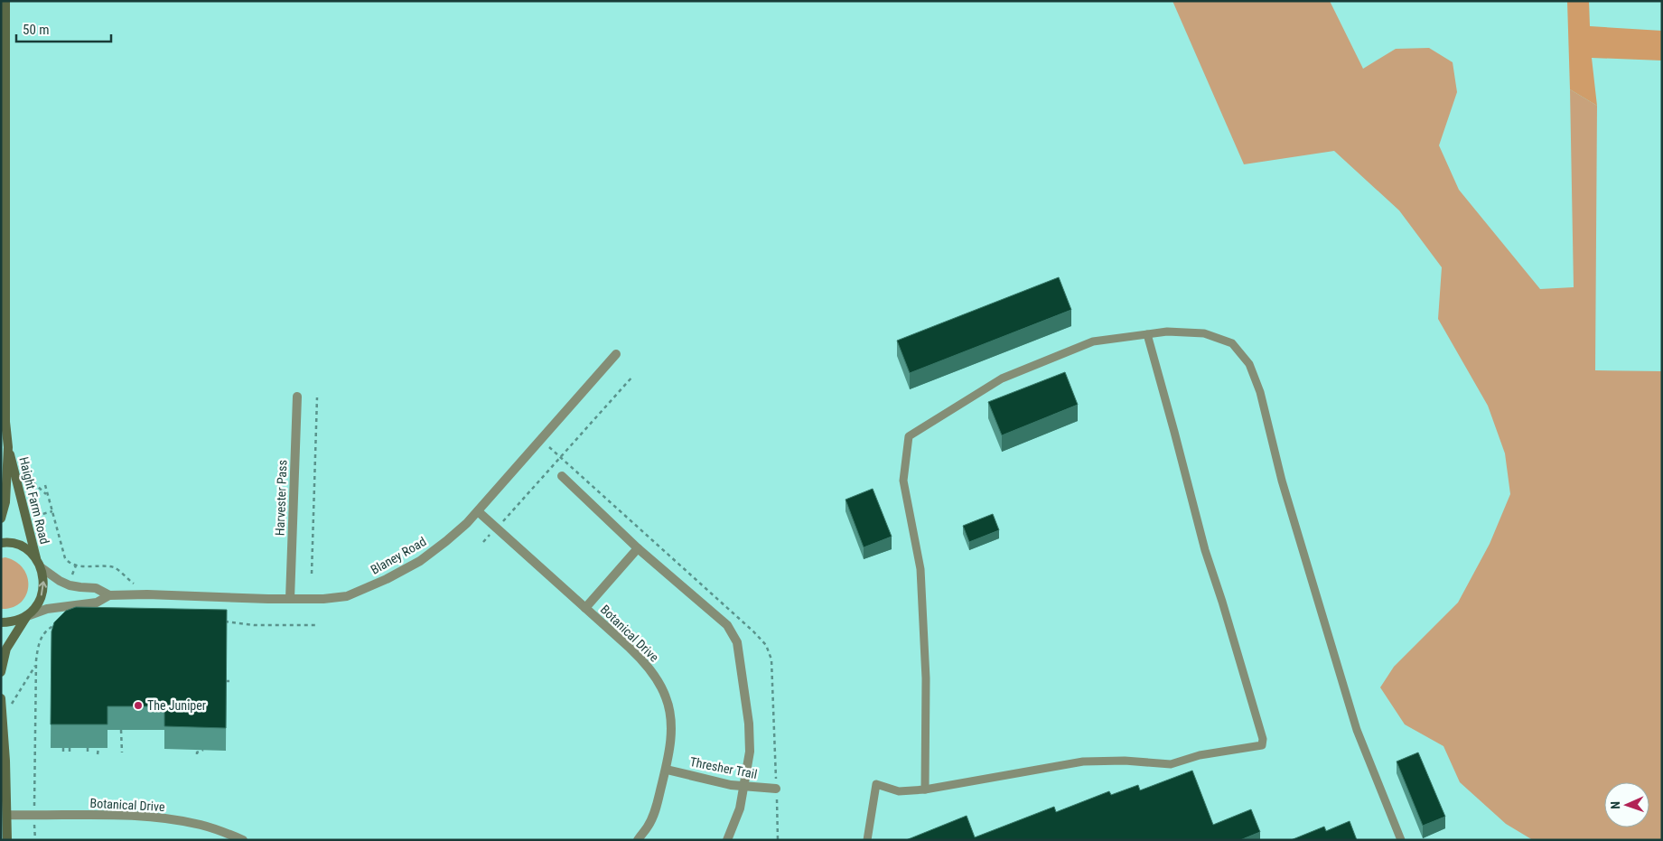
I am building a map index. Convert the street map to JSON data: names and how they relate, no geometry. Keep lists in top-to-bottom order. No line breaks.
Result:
{"streets":{"street":["Harvester Pass","Haight Farm Road","Blaney Road","Botanical Drive","Thresher Trail"]},"crossings":[["Harvester Pass","Blaney Road"],["Haight Farm Road","Blaney Road"],["Blaney Road","Botanical Drive"],["Botanical Drive","Thresher Trail"]],"places":["The Juniper"],"scale_bar":"50 m","north":"left"}
